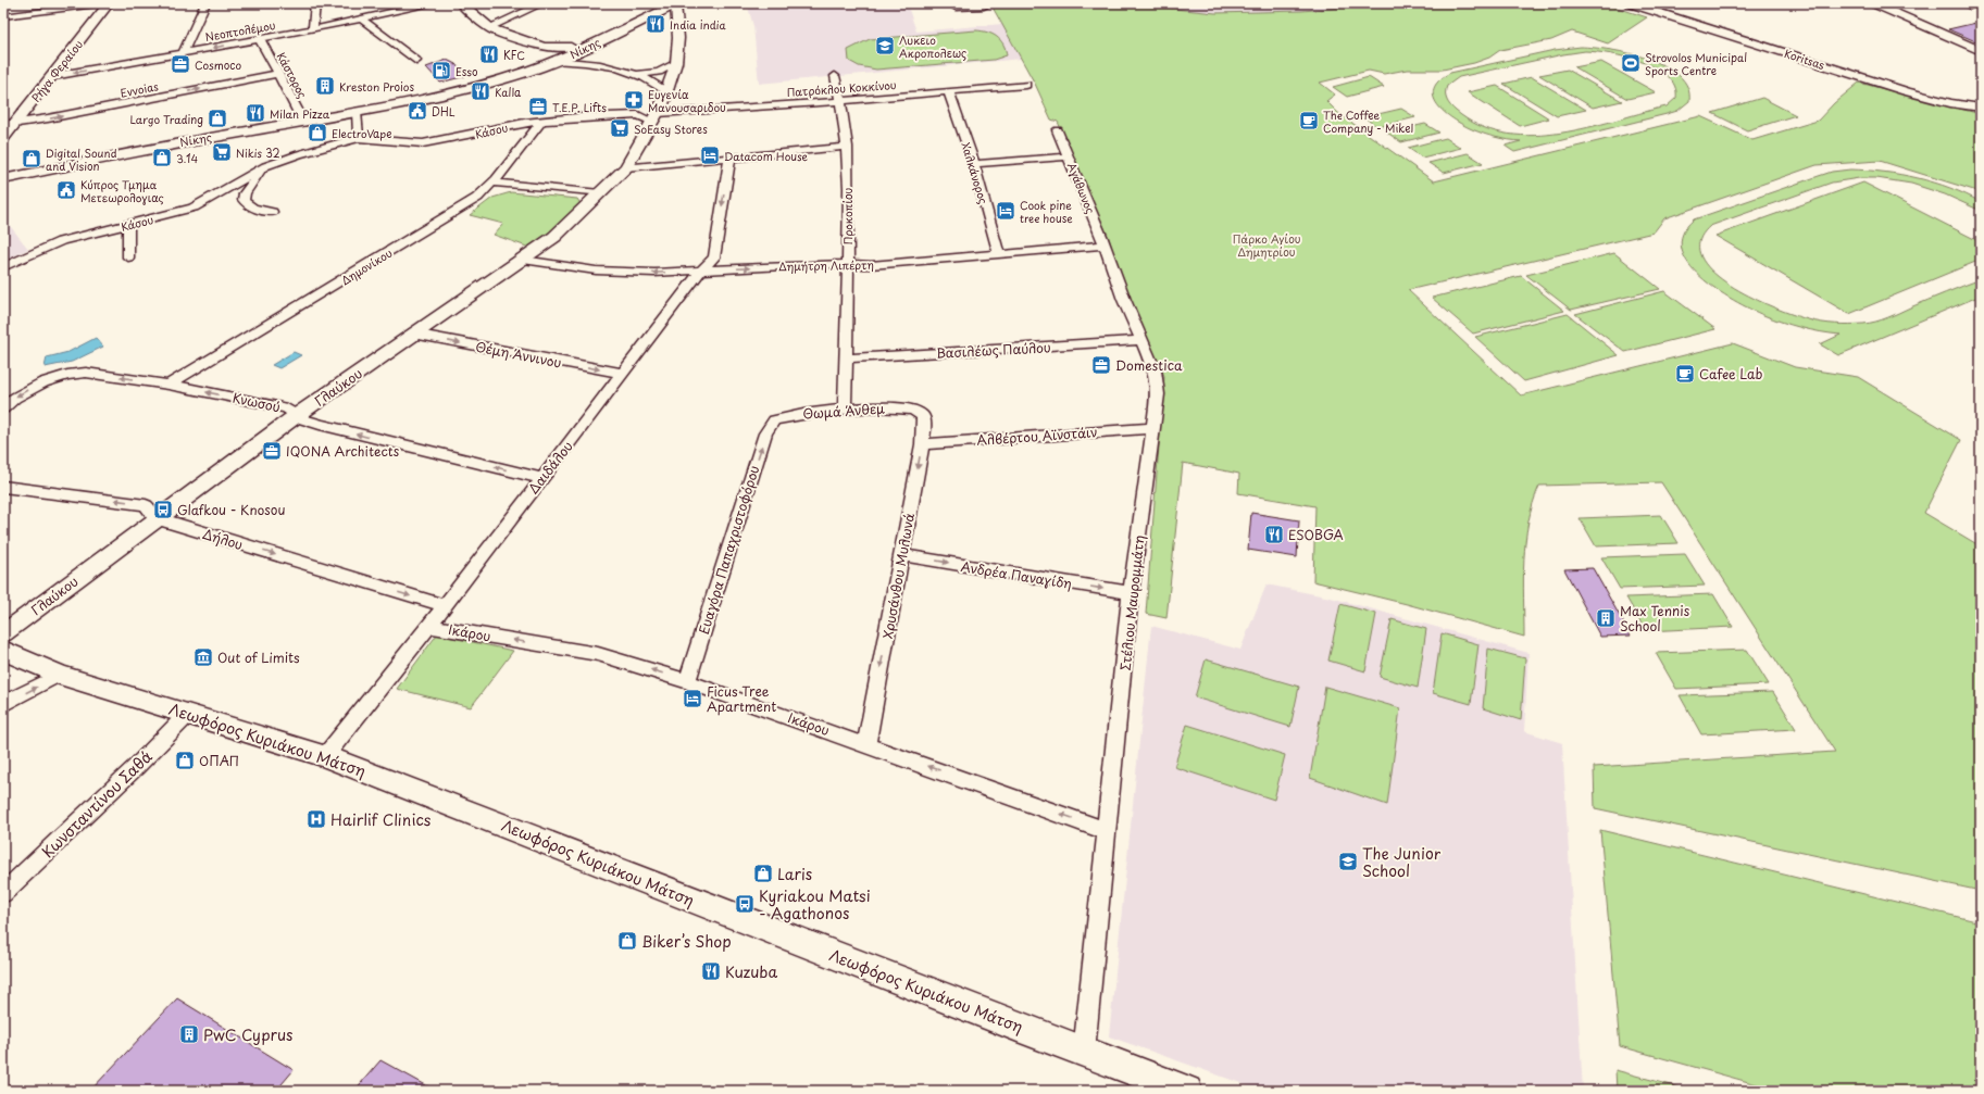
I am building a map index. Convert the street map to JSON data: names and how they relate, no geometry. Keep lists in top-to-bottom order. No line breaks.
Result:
{"streets":{"main road":["Νίκης","Λεωφόρος Κυριάκου Μάτση"],"street":["Νεοπτολέμου","Koritsas","Ρήγα Φεραίου","Κάστορος","Πατρόκλου Κοκκίνου","Evvoias","Κάσου","Χαλκάνορος","Αγάθωνος","Προκοπίου","Δημήτρη Λιπέρτη","Δημονίκου","Βασιλέως Παύλου","Θέμη Άννινου","Γλαύκου","Κνωσού","Θωμά Άνθεμ","Αλβέρτου Αϊνστάιν","Δαιδάλου","Δήλου","Ευαγόρα Παπαχριστοφόρου","Ανδρέα Παναγίδη","Χρυσάνθου Μυλωνά","Στέλιου Μαυρομμάτη","Ικάρου","Κωνσταντίνου Σαθά"]},"crossings":[["Νεοπτολέμου","Ρήγα Φεραίου"],["Νεοπτολέμου","Κάστορος"],["Νίκης","Κάστορος"],["Ρήγα Φεραίου","Evvoias"],["Κάστορος","Evvoias"],["Πατρόκλου Κοκκίνου","Κάσου"],["Πατρόκλου Κοκκίνου","Χαλκάνορος"],["Πατρόκλου Κοκκίνου","Προκοπίου"],["Πατρόκλου Κοκκίνου","Γλαύκου"],["Κάσου","Δημονίκου"],["Κάσου","Γλαύκου"],["Χαλκάνορος","Δημήτρη Λιπέρτη"],["Αγάθωνος","Δημήτρη Λιπέρτη"],["Αγάθωνος","Στέλιου Μαυρομμάτη"],["Προκοπίου","Δημήτρη Λιπέρτη"],["Προκοπίου","Βασιλέως Παύλου"],["Προκοπίου","Θωμά Άνθεμ"],["Δημήτρη Λιπέρτη","Γλαύκου"],["Δημήτρη Λιπέρτη","Δαιδάλου"],["Δημήτρη Λιπέρτη","Στέλιου Μαυρομμάτη"],["Δημονίκου","Κνωσού"],["Βασιλέως Παύλου","Στέλιου Μαυρομμάτη"],["Θέμη Άννινου","Γλαύκου"],["Θέμη Άννινου","Δαιδάλου"],["Γλαύκου","Κνωσού"],["Γλαύκου","Δήλου"],["Κνωσού","Δαιδάλου"],["Θωμά Άνθεμ","Ευαγόρα Παπαχριστοφόρου"],["Θωμά Άνθεμ","Χρυσάνθου Μυλωνά"],["Αλβέρτου Αϊνστάιν","Χρυσάνθου Μυλωνά"],["Αλβέρτου Αϊνστάιν","Στέλιου Μαυρομμάτη"],["Δαιδάλου","Δήλου"],["Δαιδάλου","Ικάρου"],["Δαιδάλου","Λεωφόρος Κυριάκου Μάτση"],["Ευαγόρα Παπαχριστοφόρου","Ικάρου"],["Ανδρέα Παναγίδη","Χρυσάνθου Μυλωνά"],["Ανδρέα Παναγίδη","Στέλιου Μαυρομμάτη"],["Χρυσάνθου Μυλωνά","Ικάρου"],["Στέλιου Μαυρομμάτη","Ικάρου"],["Στέλιου Μαυρομμάτη","Λεωφόρος Κυριάκου Μάτση"],["Λεωφόρος Κυριάκου Μάτση","Κωνσταντίνου Σαθά"]],"one_way":["Θέμη Άννινου","Κνωσού","Ευαγόρα Παπαχριστοφόρου","Ανδρέα Παναγίδη","Χρυσάνθου Μυλωνά","Ικάρου"],"parks":["Πάρκο Αγίου Δημητρίου"],"places":{"restaurant":["India india","KFC","Kalla","Milan Pizza","ESOBGA","Kuzuba"],"school or university":["Λυκειο Ακροπολεως","The Junior School"],"sports":["Strovolos Municipal Sports Centre"],"office":["Cosmoco","T.E.P. Lifts","Domestica","IQONA Architects"],"fuel station":["Esso"],"building":["Kreston Proios","Max Tennis School","PwC Cyprus"],"pharmacy":["Ευγενία Μανουσαριδου"],"public building":["DHL","Κύπρος Τμημα Μετεωρολογιας"],"shop":["Largo Trading","ElectroVape","3.14","Digital Sound and Vision","ΟΠΑΠ","Laris","Biker’s Shop"],"cafe":["The Coffee Company - Mikel","Cafee Lab"],"supermarket":["SoEasy Stores","Nikis 32"],"hotel":["Datacom House","Cook pine tree house","Ficus Tree Apartment"],"bus stop":["Glafkou - Knosou","Kyriakou Matsi - Agathonos"],"museum":["Out of Limits"],"hospital":["Hairlif Clinics"]}}
